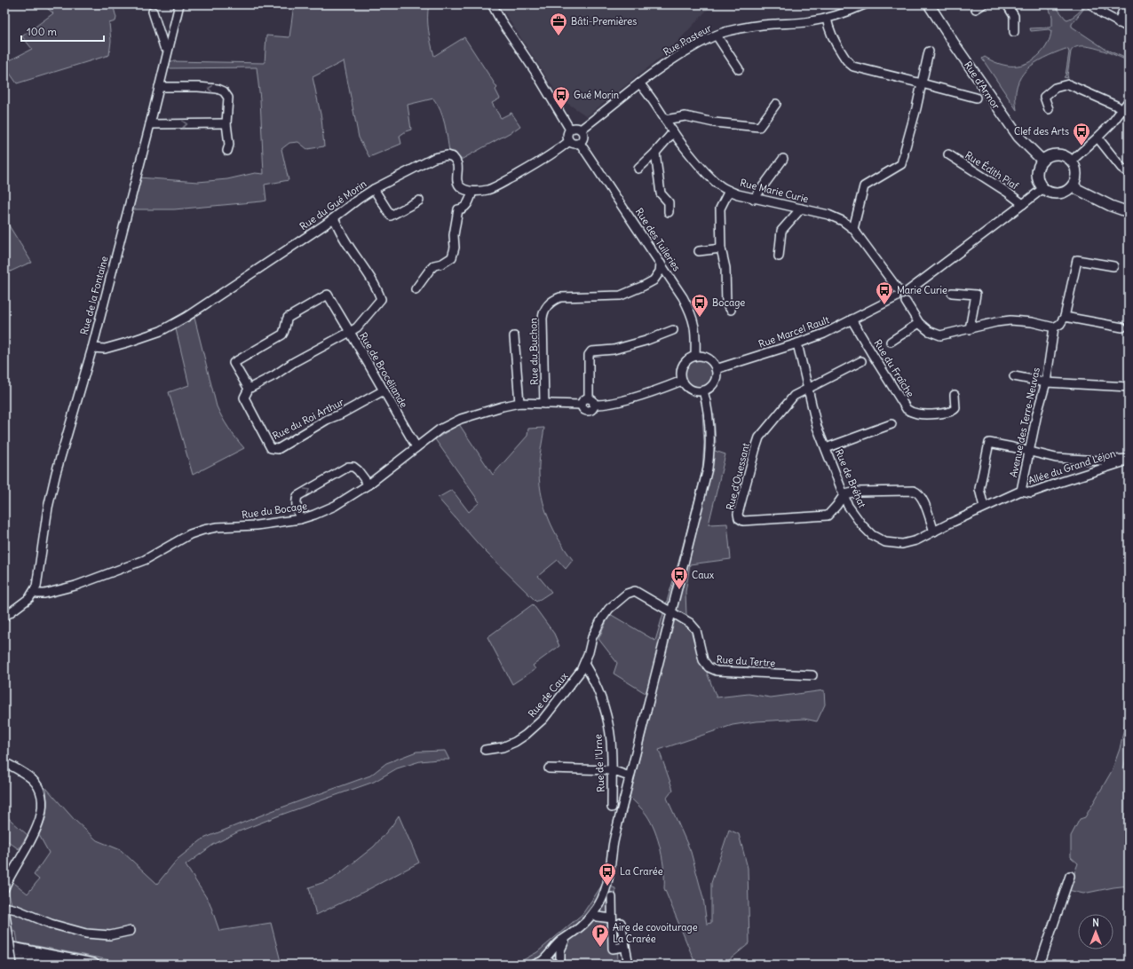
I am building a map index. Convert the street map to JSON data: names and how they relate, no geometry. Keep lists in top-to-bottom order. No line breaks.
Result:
{"streets":{"main road":["Rue d'Armor"],"street":["Rue Pasteur","Rue Édith Piaf","Rue Marie Curie","Rue du Gué Morin","Rue des Tuileries","Rue de la Fontaine","Rue Marcel Rault","Rue du Buchon","Rue du Fraîche","Rue de Brocéliande","Rue du Roi Arthur","Avenue des Terre-Neuvas","Allée du Grand Léjon","Rue d'Ouessant","Rue de Bréhat","Rue du Bocage","Rue du Tertre","Rue de Caux","Rue de l'Urne"]},"crossings":[["Rue Pasteur","Rue Marie Curie"],["Rue Pasteur","Rue des Tuileries"],["Rue d'Armor","Rue Marcel Rault"],["Rue Édith Piaf","Rue Marcel Rault"],["Rue Marie Curie","Rue Marcel Rault"],["Rue du Gué Morin","Rue de la Fontaine"],["Rue du Gué Morin","Rue de Brocéliande"],["Rue des Tuileries","Rue Marcel Rault"],["Rue des Tuileries","Rue du Buchon"],["Rue des Tuileries","Rue du Bocage"],["Rue de la Fontaine","Rue du Bocage"],["Rue Marcel Rault","Rue du Fraîche"],["Rue Marcel Rault","Rue de Bréhat"],["Rue Marcel Rault","Rue du Bocage"],["Rue du Buchon","Rue du Bocage"],["Rue de Brocéliande","Rue du Roi Arthur"],["Rue de Brocéliande","Rue du Bocage"],["Avenue des Terre-Neuvas","Allée du Grand Léjon"],["Avenue des Terre-Neuvas","Rue de Bréhat"],["Rue d'Ouessant","Rue de Bréhat"],["Rue de Caux","Rue de l'Urne"]],"places":{"office":["Bâti-Premières"],"bus stop":["Gué Morin","Clef des Arts","Marie Curie","Bocage","Caux","La Crarée"],"parking":["Aire de covoiturage La Crarée"]},"scale_bar":"100 m","north":"top"}
